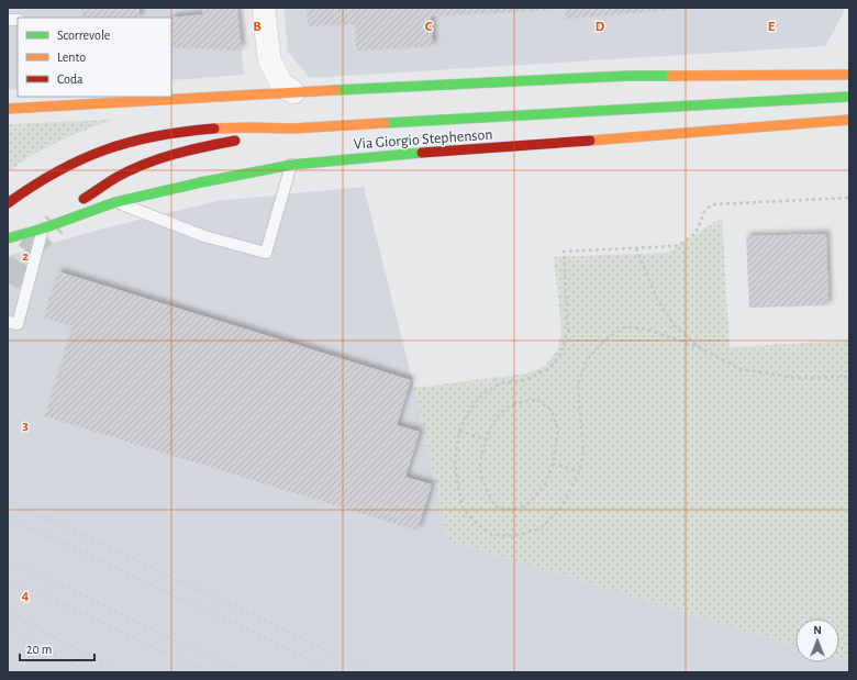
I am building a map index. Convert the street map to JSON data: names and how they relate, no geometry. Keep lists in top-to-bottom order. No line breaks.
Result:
{"streets":{"street":["Via Giorgio Stephenson"]},"legend":["Scorrevole","Lento","Coda"],"scale_bar":"20 m","north":"top","grid":{"columns":["B","C","D","E"],"rows":["2","3","4"]}}
